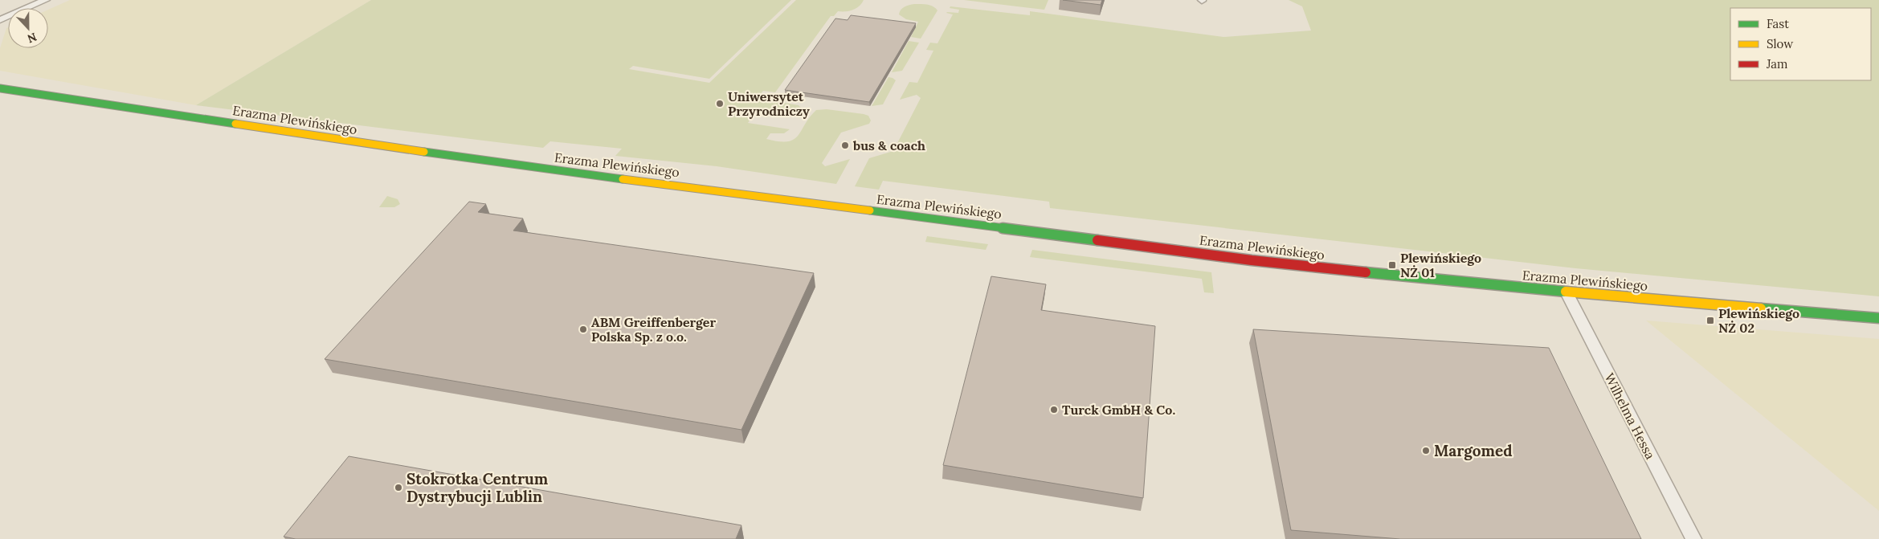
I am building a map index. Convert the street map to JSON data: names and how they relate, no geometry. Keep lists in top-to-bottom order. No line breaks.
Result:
{"streets":{"street":["Erazma Plewińskiego","Wilhelma Hessa"]},"crossings":[["Erazma Plewińskiego","Wilhelma Hessa"]],"places":{"other":["Uniwersytet Przyrodniczy","bus & coach","ABM Greiffenberger Polska Sp. z o.o.","Turck GmbH & Co.","Margomed","Stokrotka Centrum Dystrybucji Lublin"],"transit":["Plewińskiego NŻ 01","Plewińskiego NŻ 02"]},"legend":["Fast","Slow","Jam"],"north":"bottom"}
